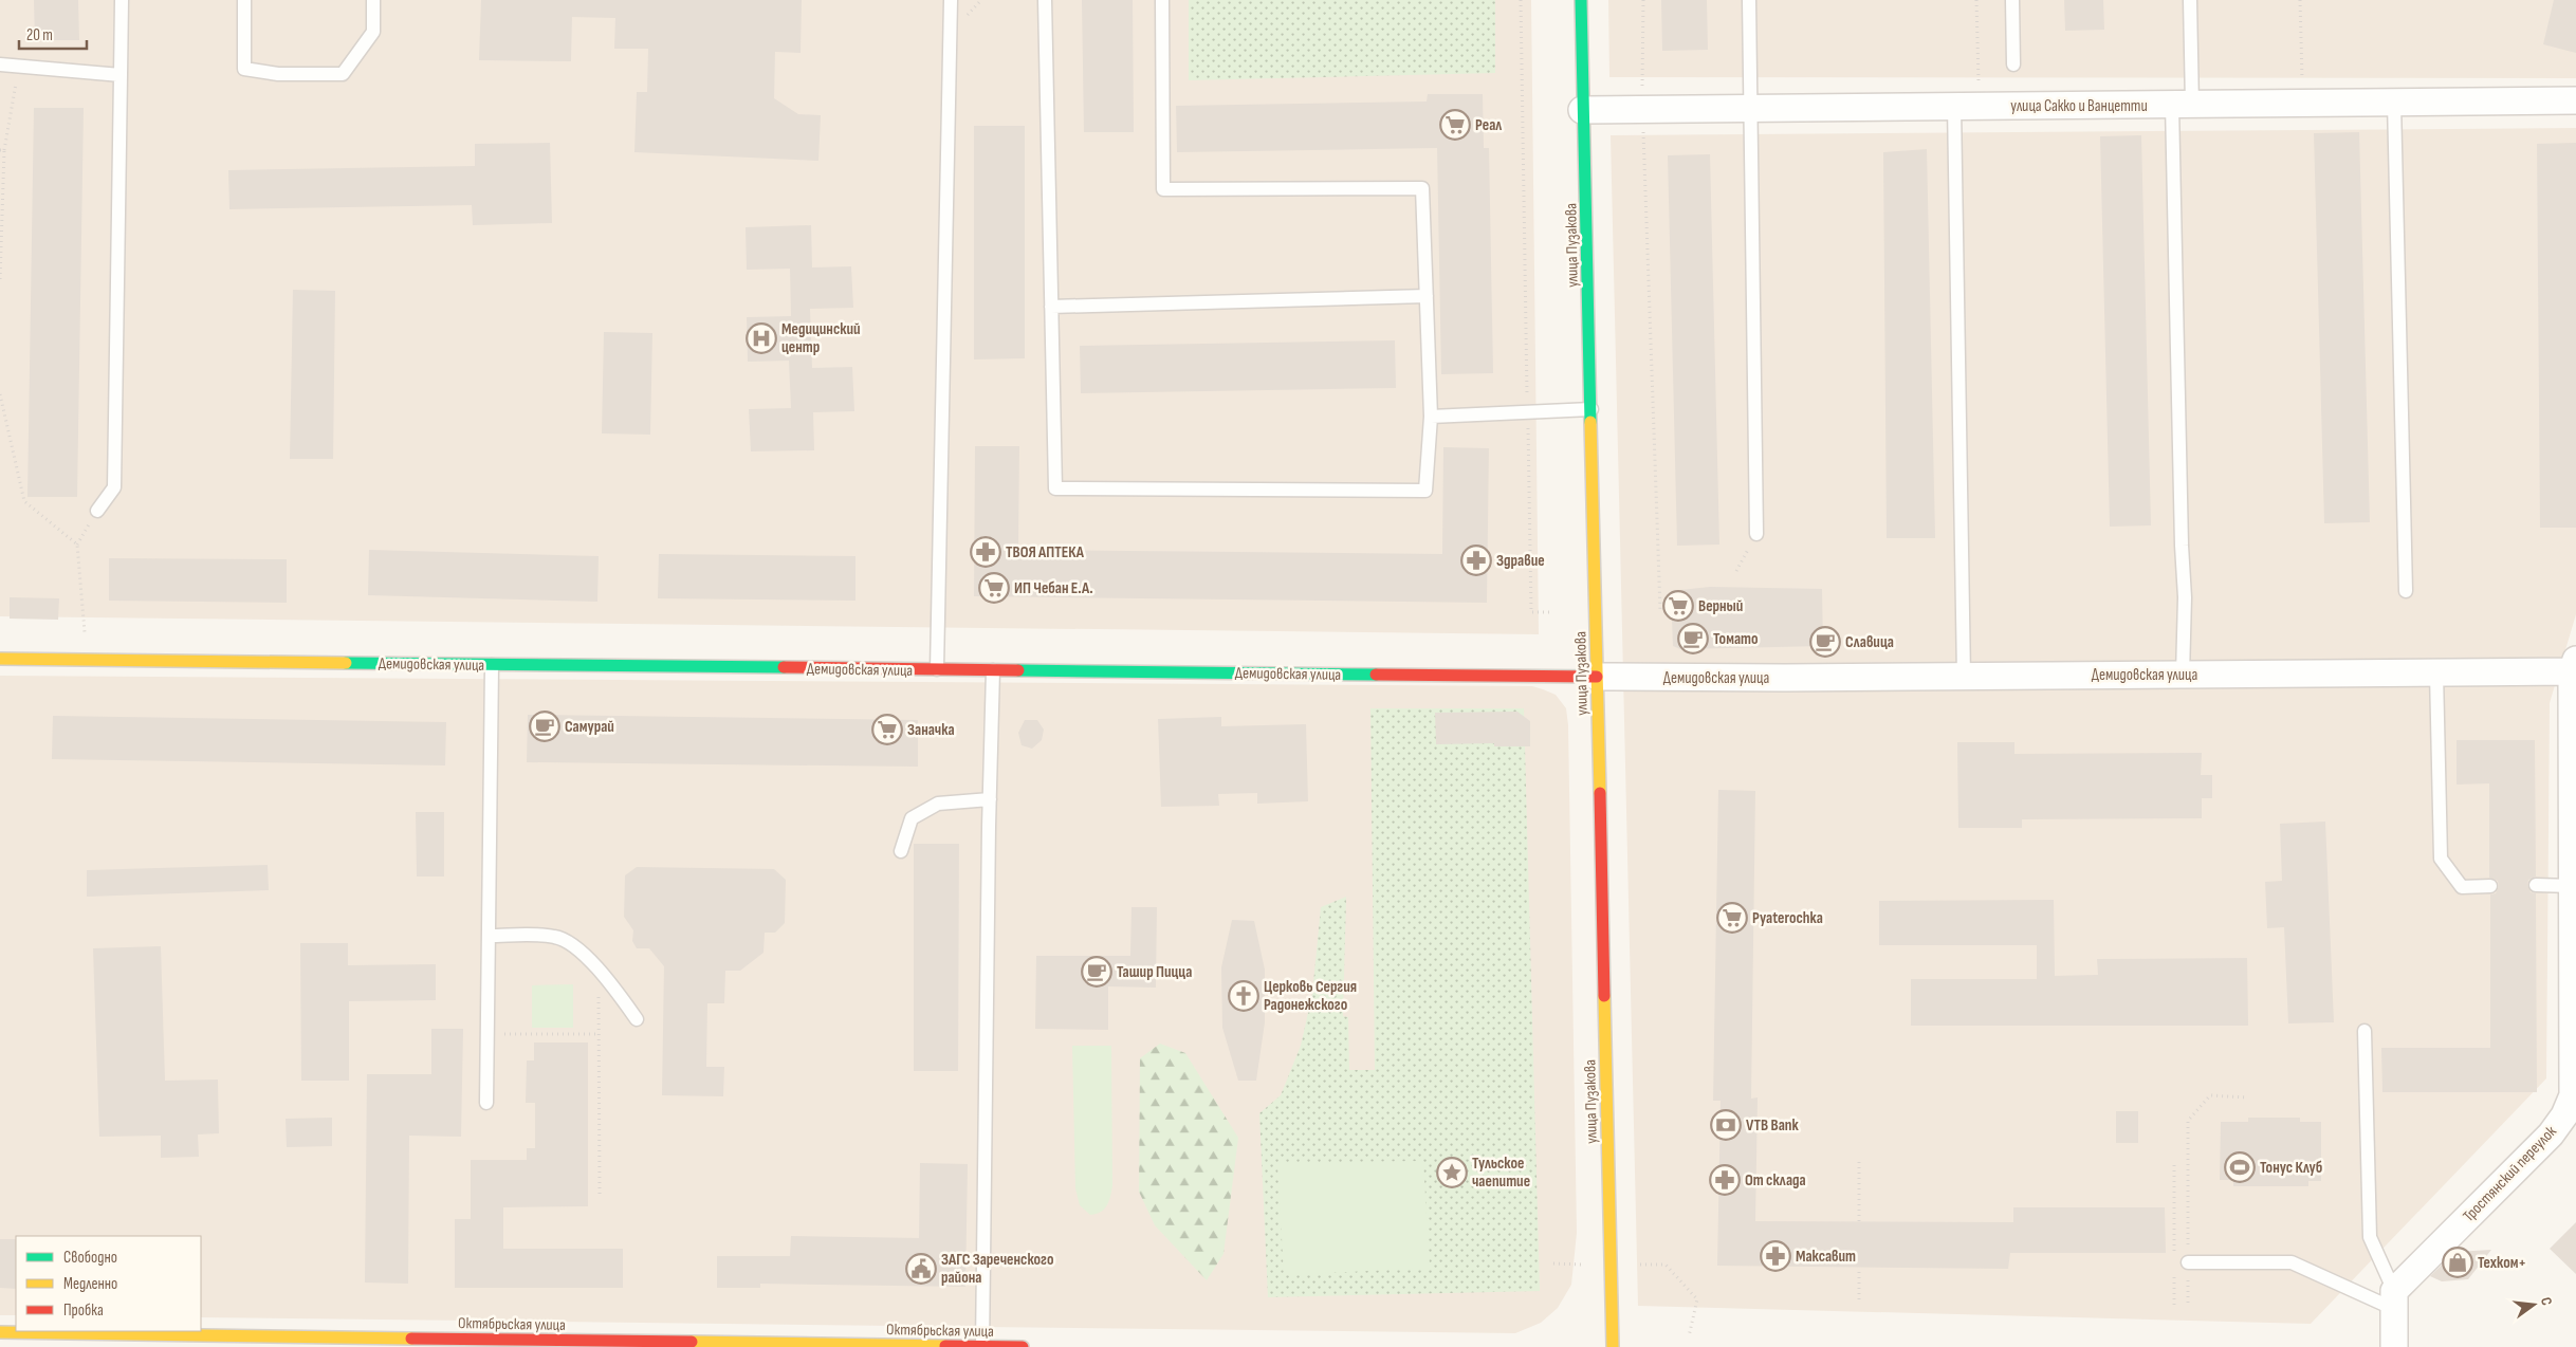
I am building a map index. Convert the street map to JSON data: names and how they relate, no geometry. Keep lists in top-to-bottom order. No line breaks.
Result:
{"streets":{"street":["улица Сакко и Ванцетти","улица Пузакова","Демидовская улица","Тростянский переулок","Октябрьская улица"]},"crossings":[["улица Сакко и Ванцетти","улица Пузакова"],["улица Пузакова","Демидовская улица"],["Демидовская улица","Тростянский переулок"]],"places":{"supermarket":["Реал","ИП Чебан Е.А.","Верный","Заначка","Pyaterochka"],"hospital":["Медицинский центр"],"pharmacy":["ТВОЯ АПТЕКА","Здравие","От склада","Максавит"],"cafe":["Томато","Славица","Самурай","Ташир Пицца"],"church":["Церковь Сергия Радонежского"],"bank":["VTB Bank"],"sports":["Тонус Клуб"],"place":["Тульское чаепитие"],"shop":["Техком+"],"public building":["ЗАГС Зареченского района"]},"legend":["Свободно","Медленно","Пробка"],"scale_bar":"20 m","north":"right"}
